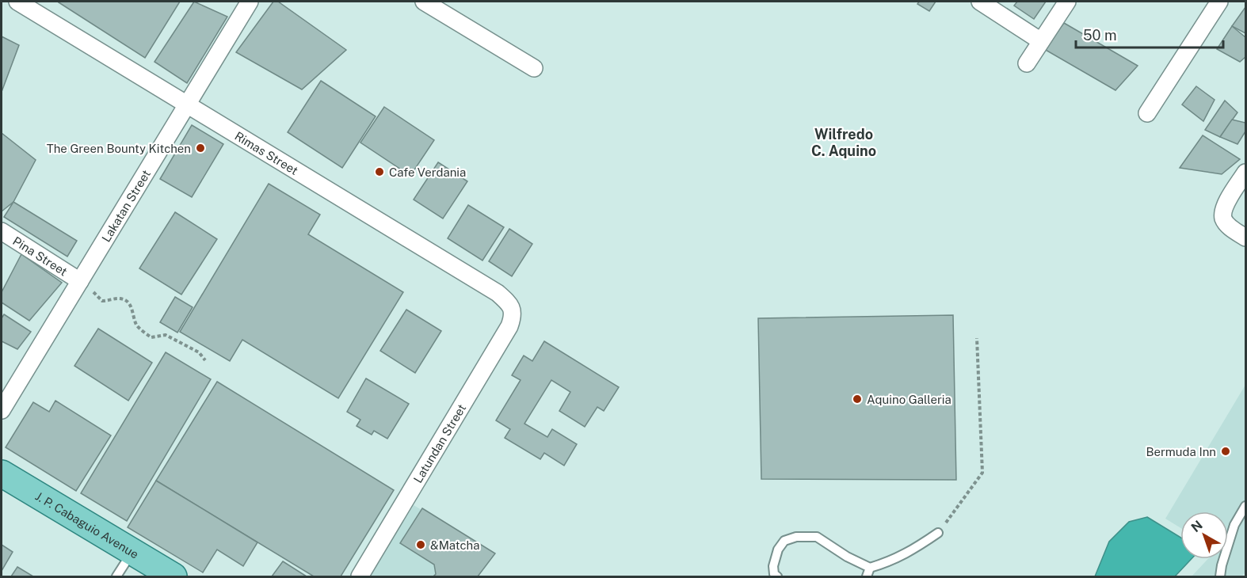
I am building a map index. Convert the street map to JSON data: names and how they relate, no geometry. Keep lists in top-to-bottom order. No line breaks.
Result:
{"streets":{"main road":["J. P. Cabaguio Avenue"],"street":["Rimas Street","Lakatan Street","Pina Street","Latundan Street"]},"crossings":[["Rimas Street","Lakatan Street"],["Rimas Street","Latundan Street"],["Lakatan Street","Pina Street"]],"districts":["Wilfredo C. Aquino"],"places":["The Green Bounty Kitchen","Cafe Verdania","Aquino Galleria","Bermuda Inn","&Matcha"],"scale_bar":"50 m","north":"top left"}
